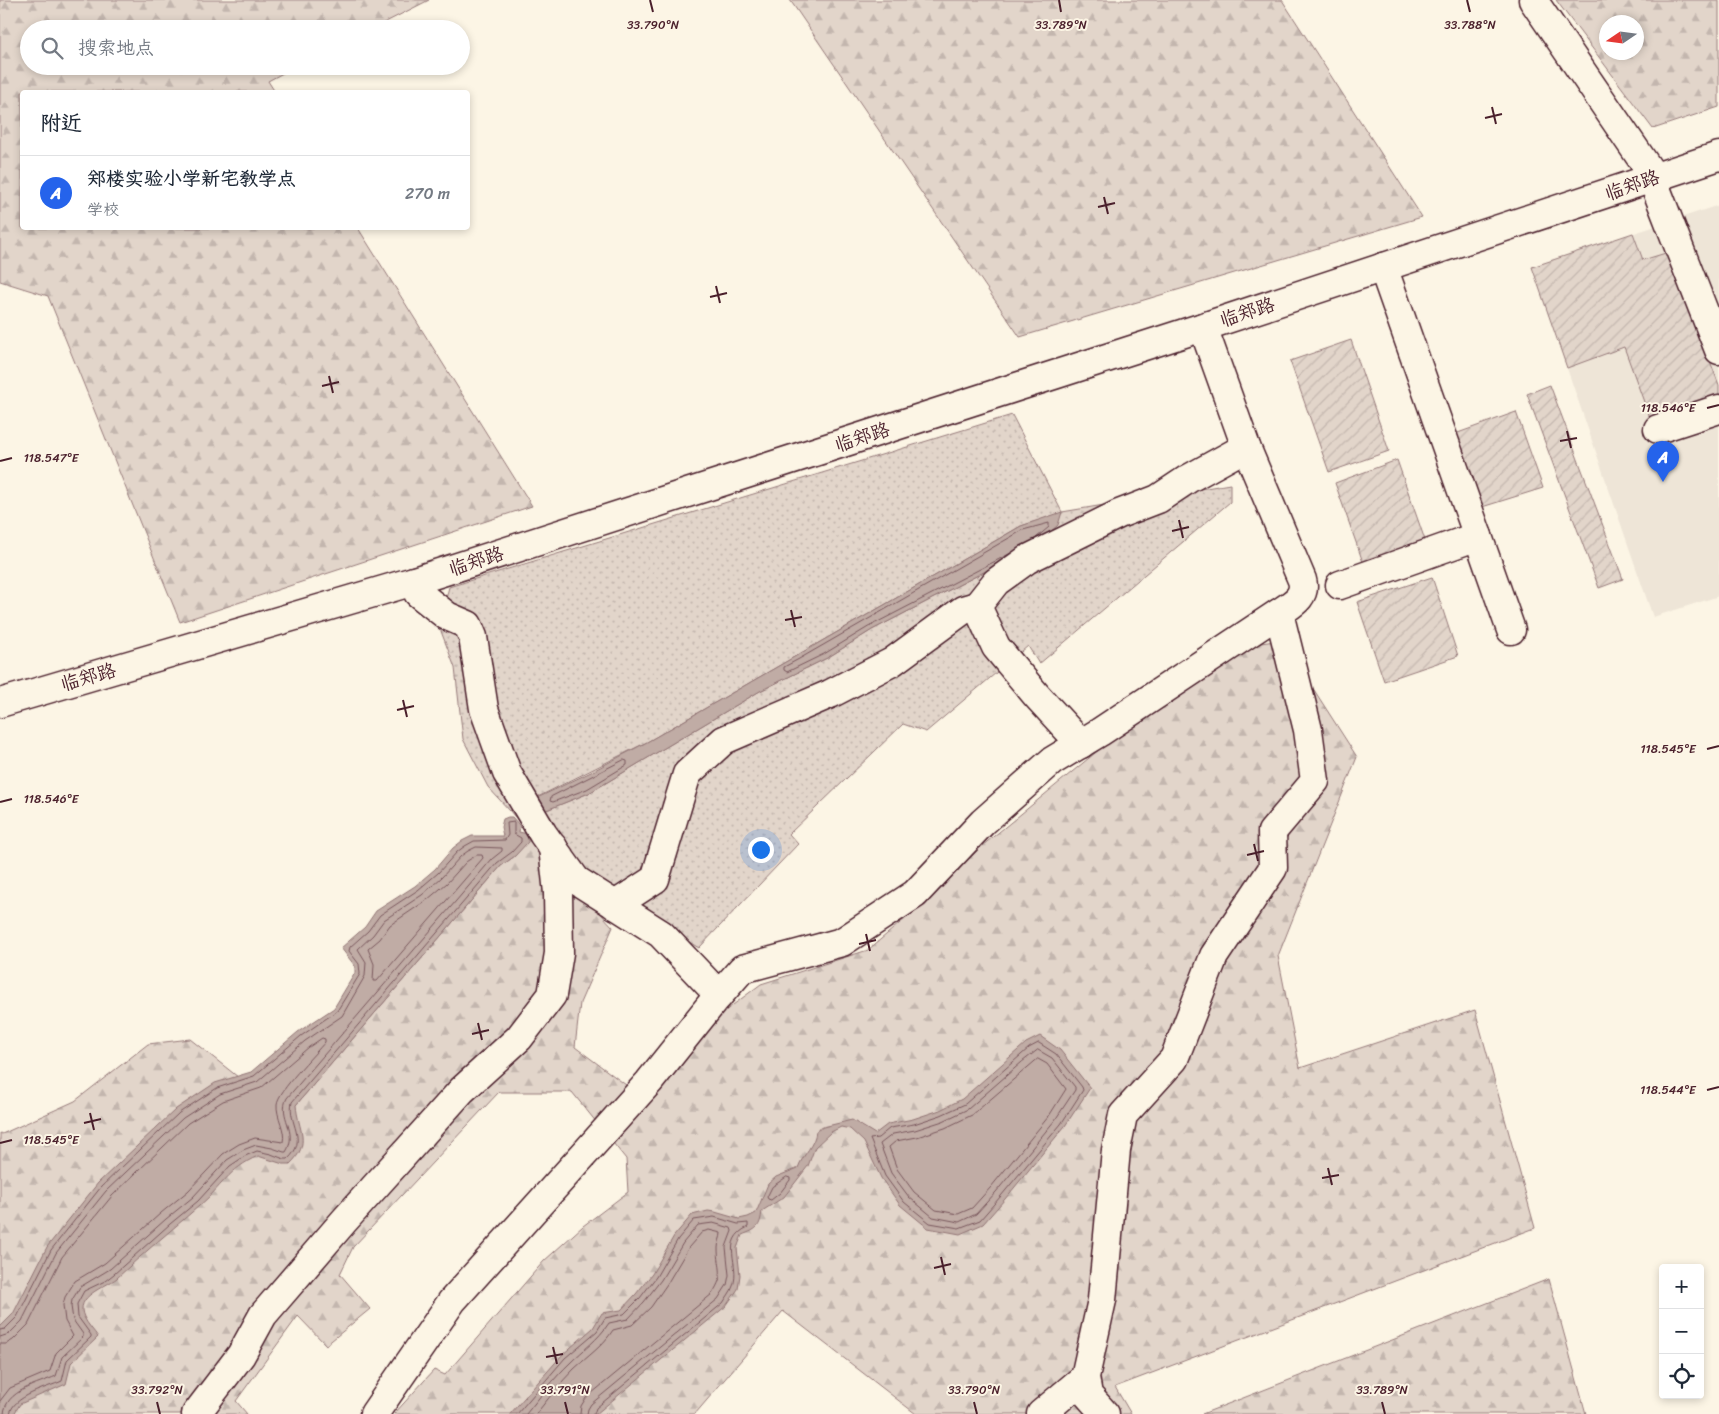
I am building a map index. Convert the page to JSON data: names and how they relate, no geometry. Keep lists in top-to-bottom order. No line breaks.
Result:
{"streets":{"main road":["临郑路"]},"north":"left","page":{"search":"搜索地点","heading":"附近","list":[{"mark":"A","name":"郑楼实验小学新宅教学点","note":"学校","value":"270 m"}],"pins":"A","map_buttons":["+","−"]},"coordinates":["33.790°N","33.789°N","33.788°N","118.546°E","118.547°E","118.545°E","118.544°E","33.792°N","33.791°N"]}
